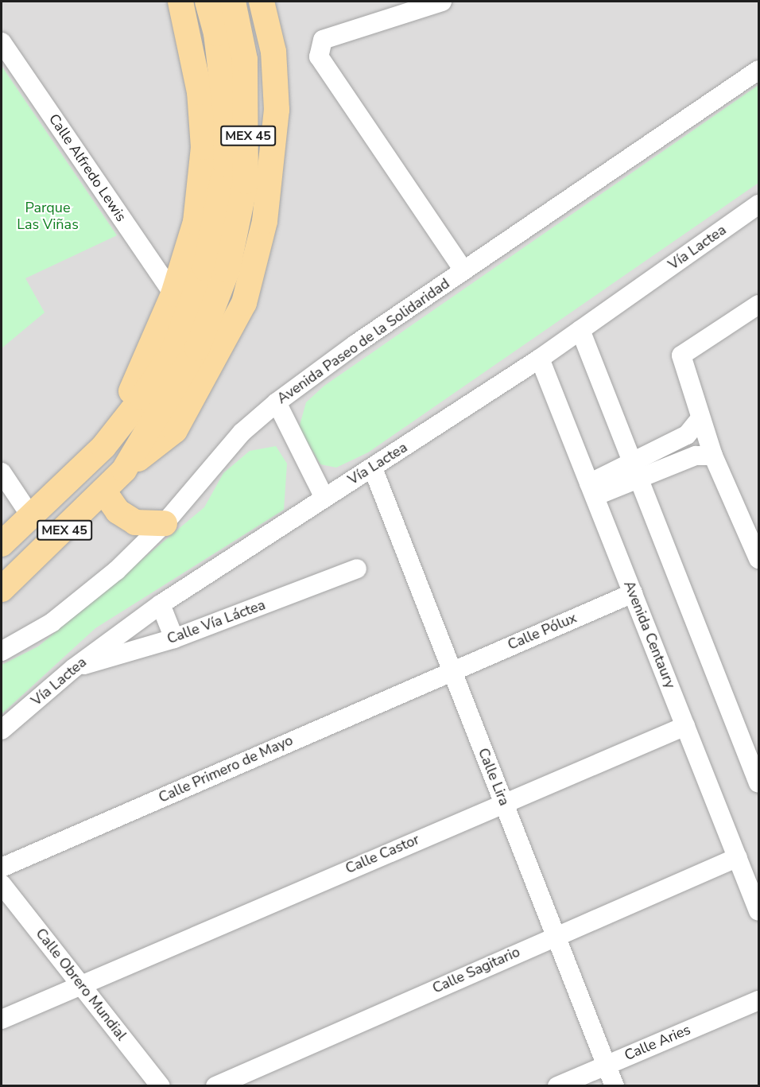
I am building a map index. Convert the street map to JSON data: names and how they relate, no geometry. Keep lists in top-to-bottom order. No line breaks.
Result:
{"streets":{"main road":["MEX 45"],"street":["Calle Alfredo Lewis","Vía Lactea","Avenida Paseo de la Solidaridad","Calle Vía Láctea","Calle Pólux","Avenida Centaury","Calle Primero de Mayo","Calle Lira","Calle Castor","Calle Sagitario","Calle Obrero Mundial","Calle Aries"]},"crossings":[["Vía Lactea","Calle Vía Láctea"],["Vía Lactea","Avenida Centaury"],["Vía Lactea","Calle Lira"],["Calle Pólux","Avenida Centaury"],["Calle Pólux","Calle Primero de Mayo"],["Calle Pólux","Calle Lira"],["Avenida Centaury","Calle Castor"],["Avenida Centaury","Calle Sagitario"],["Calle Primero de Mayo","Calle Lira"],["Calle Lira","Calle Castor"],["Calle Lira","Calle Sagitario"],["Calle Lira","Calle Aries"],["Calle Castor","Calle Obrero Mundial"]],"parks":["Parque Las Viñas"]}
